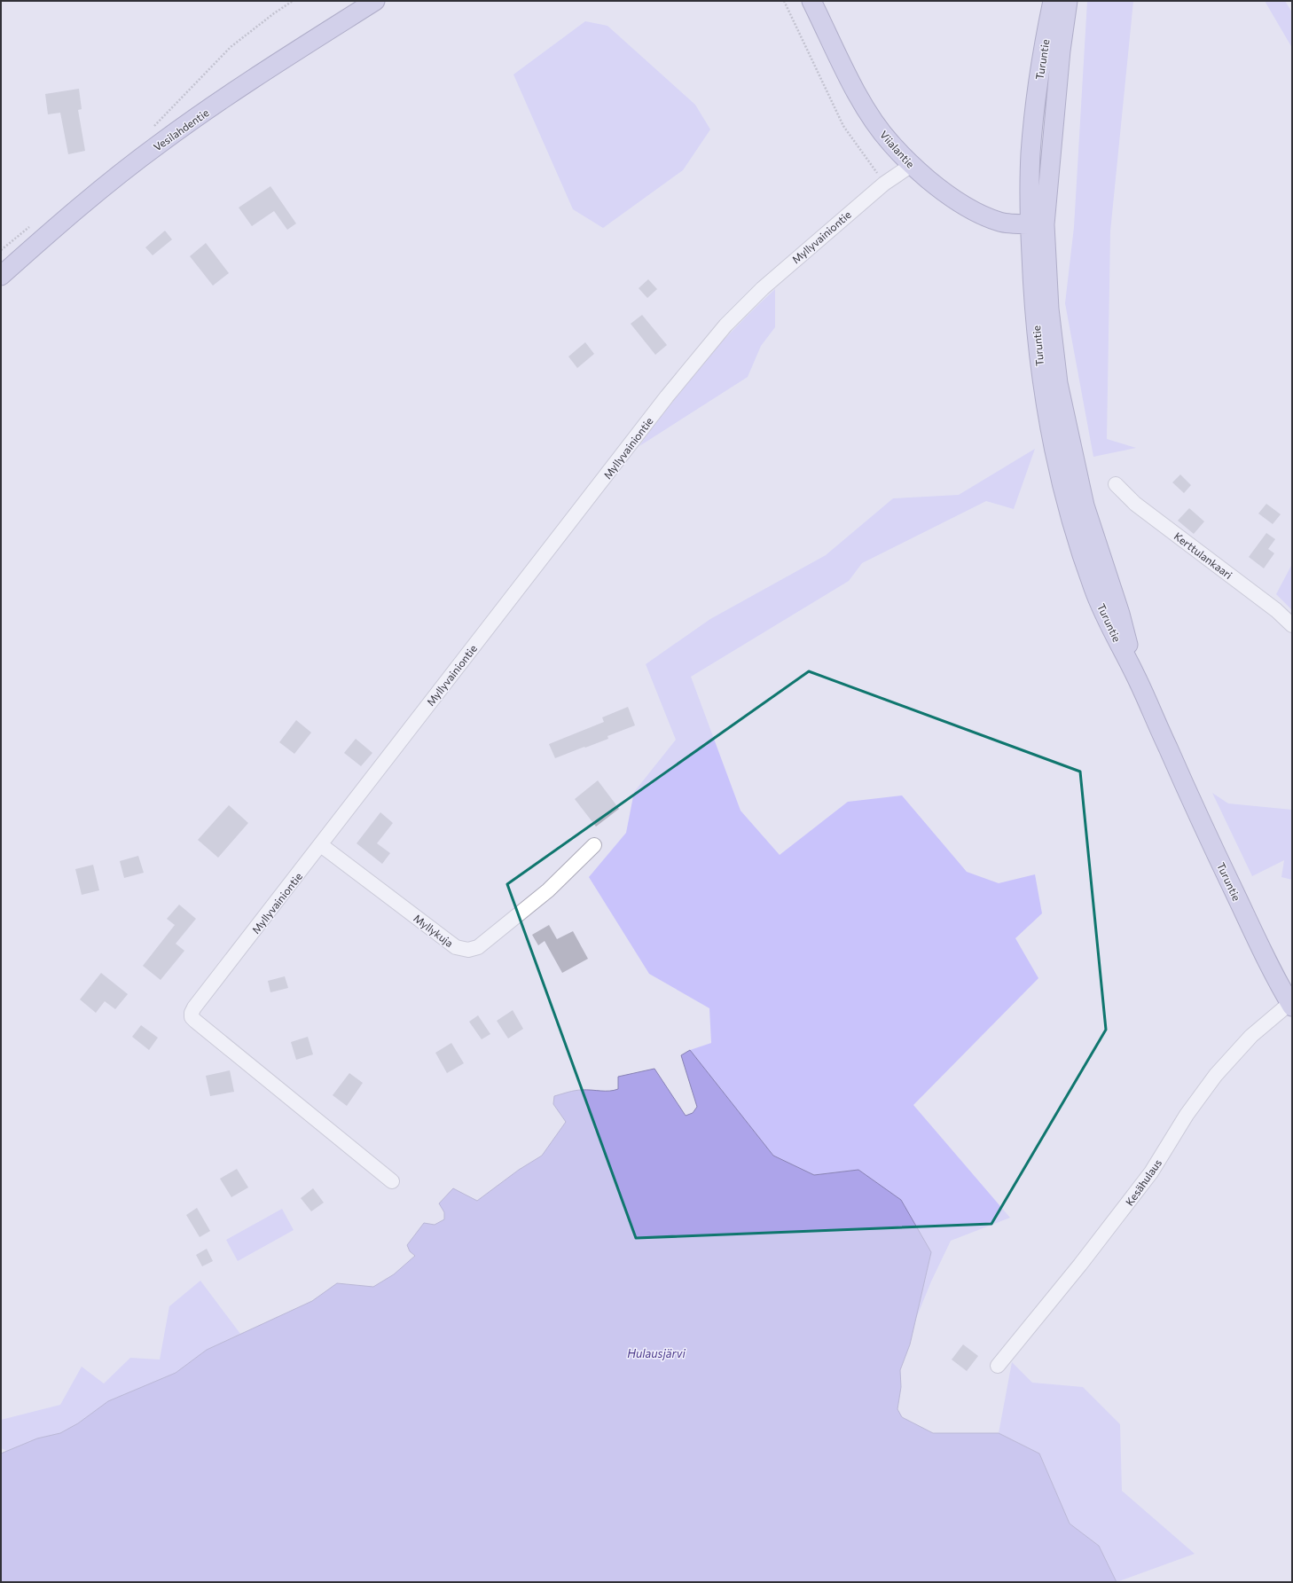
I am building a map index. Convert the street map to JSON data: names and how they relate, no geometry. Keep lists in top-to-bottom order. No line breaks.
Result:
{"streets":{"main road":["Turuntie","Vesilahdentie","Viialantie"],"street":["Myllyvainiontie","Kerttulankaari","Myllykuja","Kesähulaus"]},"crossings":[["Turuntie","Viialantie"],["Turuntie","Kesähulaus"],["Viialantie","Myllyvainiontie"],["Myllyvainiontie","Myllykuja"]],"water":["Hulausjärvi"]}
